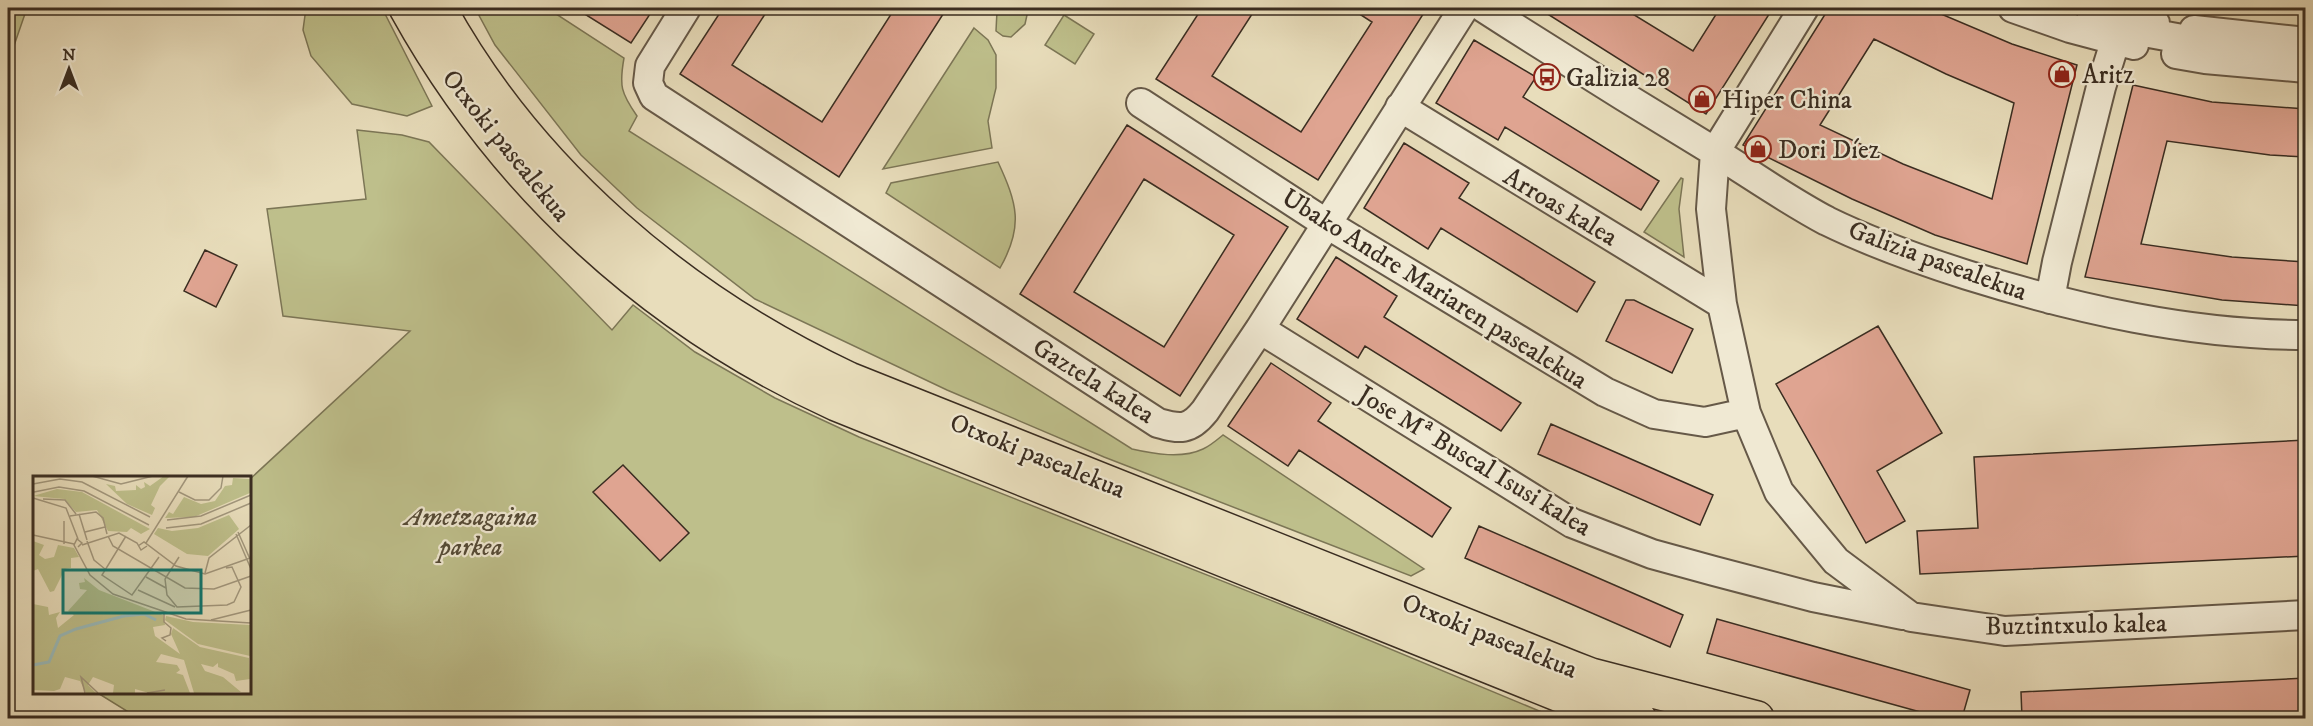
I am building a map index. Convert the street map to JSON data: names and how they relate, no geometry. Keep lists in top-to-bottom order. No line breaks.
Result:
{"streets":{"main road":["Otxoki pasealekua"],"street":["Arroas kalea","Galizia pasealekua","Ubako Andre Mariaren pasealekua","Gaztela kalea","Jose Mª Buscal Isusi kalea","Buztintxulo kalea"]},"crossings":[["Arroas kalea","Gaztela kalea"],["Arroas kalea","Buztintxulo kalea"],["Galizia pasealekua","Buztintxulo kalea"],["Ubako Andre Mariaren pasealekua","Gaztela kalea"],["Ubako Andre Mariaren pasealekua","Buztintxulo kalea"],["Gaztela kalea","Jose Mª Buscal Isusi kalea"],["Jose Mª Buscal Isusi kalea","Buztintxulo kalea"]],"parks":["Ametzagaina parkea"],"places":{"shop":["Aritz","Hiper China","Dori Díez"],"bus stop":["Galizia 28"]},"north":"top"}
